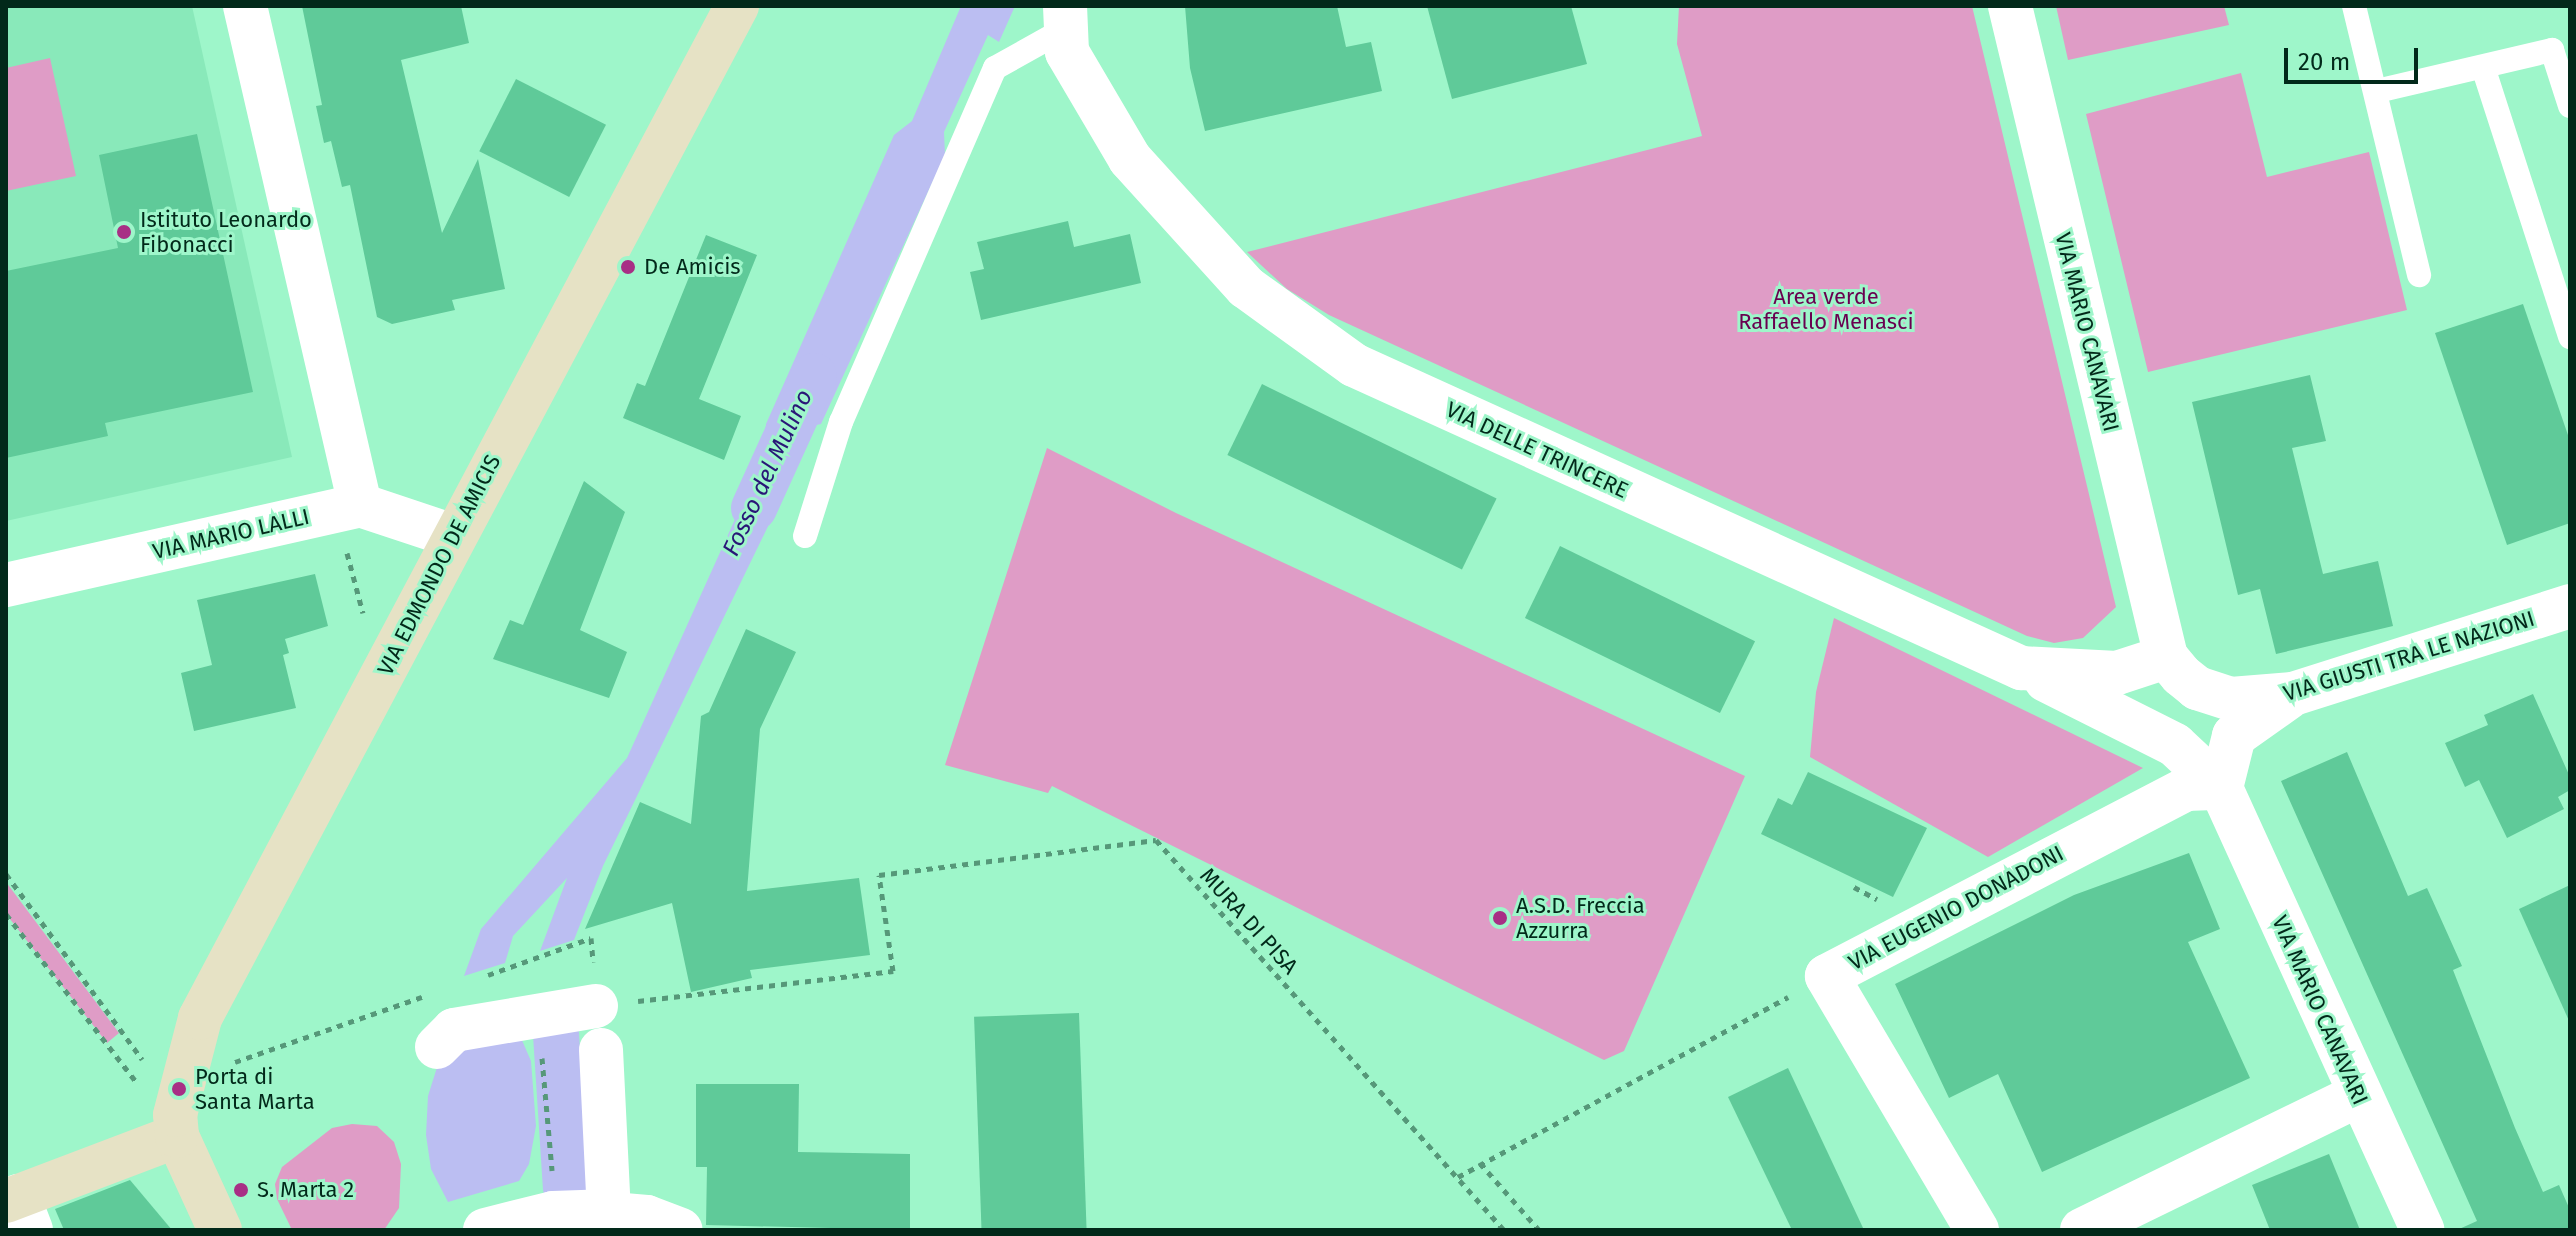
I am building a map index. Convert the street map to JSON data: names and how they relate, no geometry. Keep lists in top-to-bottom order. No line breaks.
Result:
{"streets":{"street":["VIA MARIO CANAVARI","VIA DELLE TRINCERE","VIA MARIO LALLI","VIA EDMONDO DE AMICIS","VIA GIUSTI TRA LE NAZIONI","VIA EUGENIO DONADONI"],"path":["MURA DI PISA"]},"crossings":[["VIA MARIO CANAVARI","VIA DELLE TRINCERE"],["VIA MARIO CANAVARI","VIA GIUSTI TRA LE NAZIONI"],["VIA MARIO CANAVARI","VIA EUGENIO DONADONI"],["VIA DELLE TRINCERE","VIA GIUSTI TRA LE NAZIONI"]],"water":["Fosso del Mulino"],"parks":["Area verde Raffaello Menasci"],"places":["Istituto Leonardo Fibonacci","De Amicis","A.S.D. Freccia Azzurra","Porta di Santa Marta","S. Marta 2"],"scale_bar":"20 m"}
